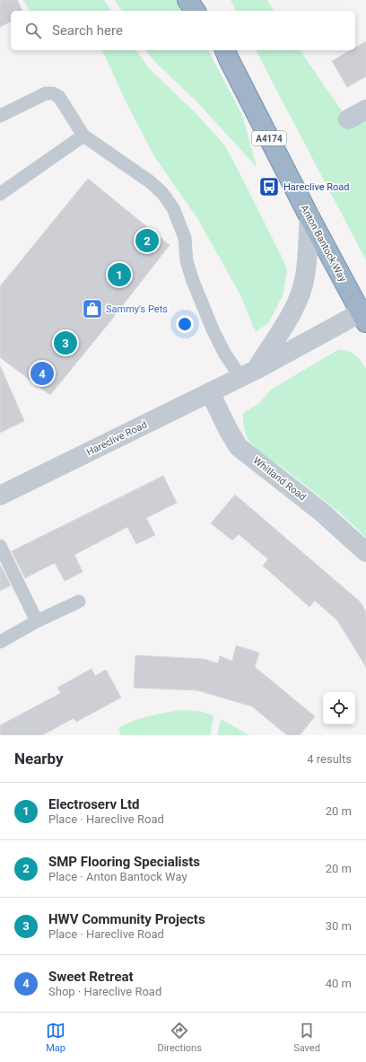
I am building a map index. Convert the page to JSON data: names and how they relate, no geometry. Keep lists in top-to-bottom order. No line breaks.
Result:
{"streets":{"highway":["A4174","Anton Bantock Way"],"street":["Hareclive Road","Whitland Road"]},"crossings":[["Anton Bantock Way","Hareclive Road"],["Hareclive Road","Whitland Road"]],"places":{"bus stop":["Hareclive Road"],"shop":["Sammy's Pets"]},"page":{"search":"Search here","pins":["2","1","3","4"],"heading":["Nearby","4 results"],"list":[{"mark":"1","name":"Electroserv Ltd","note":"Place · Hareclive Road","value":"20 m"},{"mark":"2","name":"SMP Flooring Specialists","note":"Place · Anton Bantock Way","value":"20 m"},{"mark":"3","name":"HWV Community Projects","note":"Place · Hareclive Road","value":"30 m"},{"mark":"4","name":"Sweet Retreat","note":"Shop · Hareclive Road","value":"40 m"}],"nav":["Map","Directions","Saved"]}}
